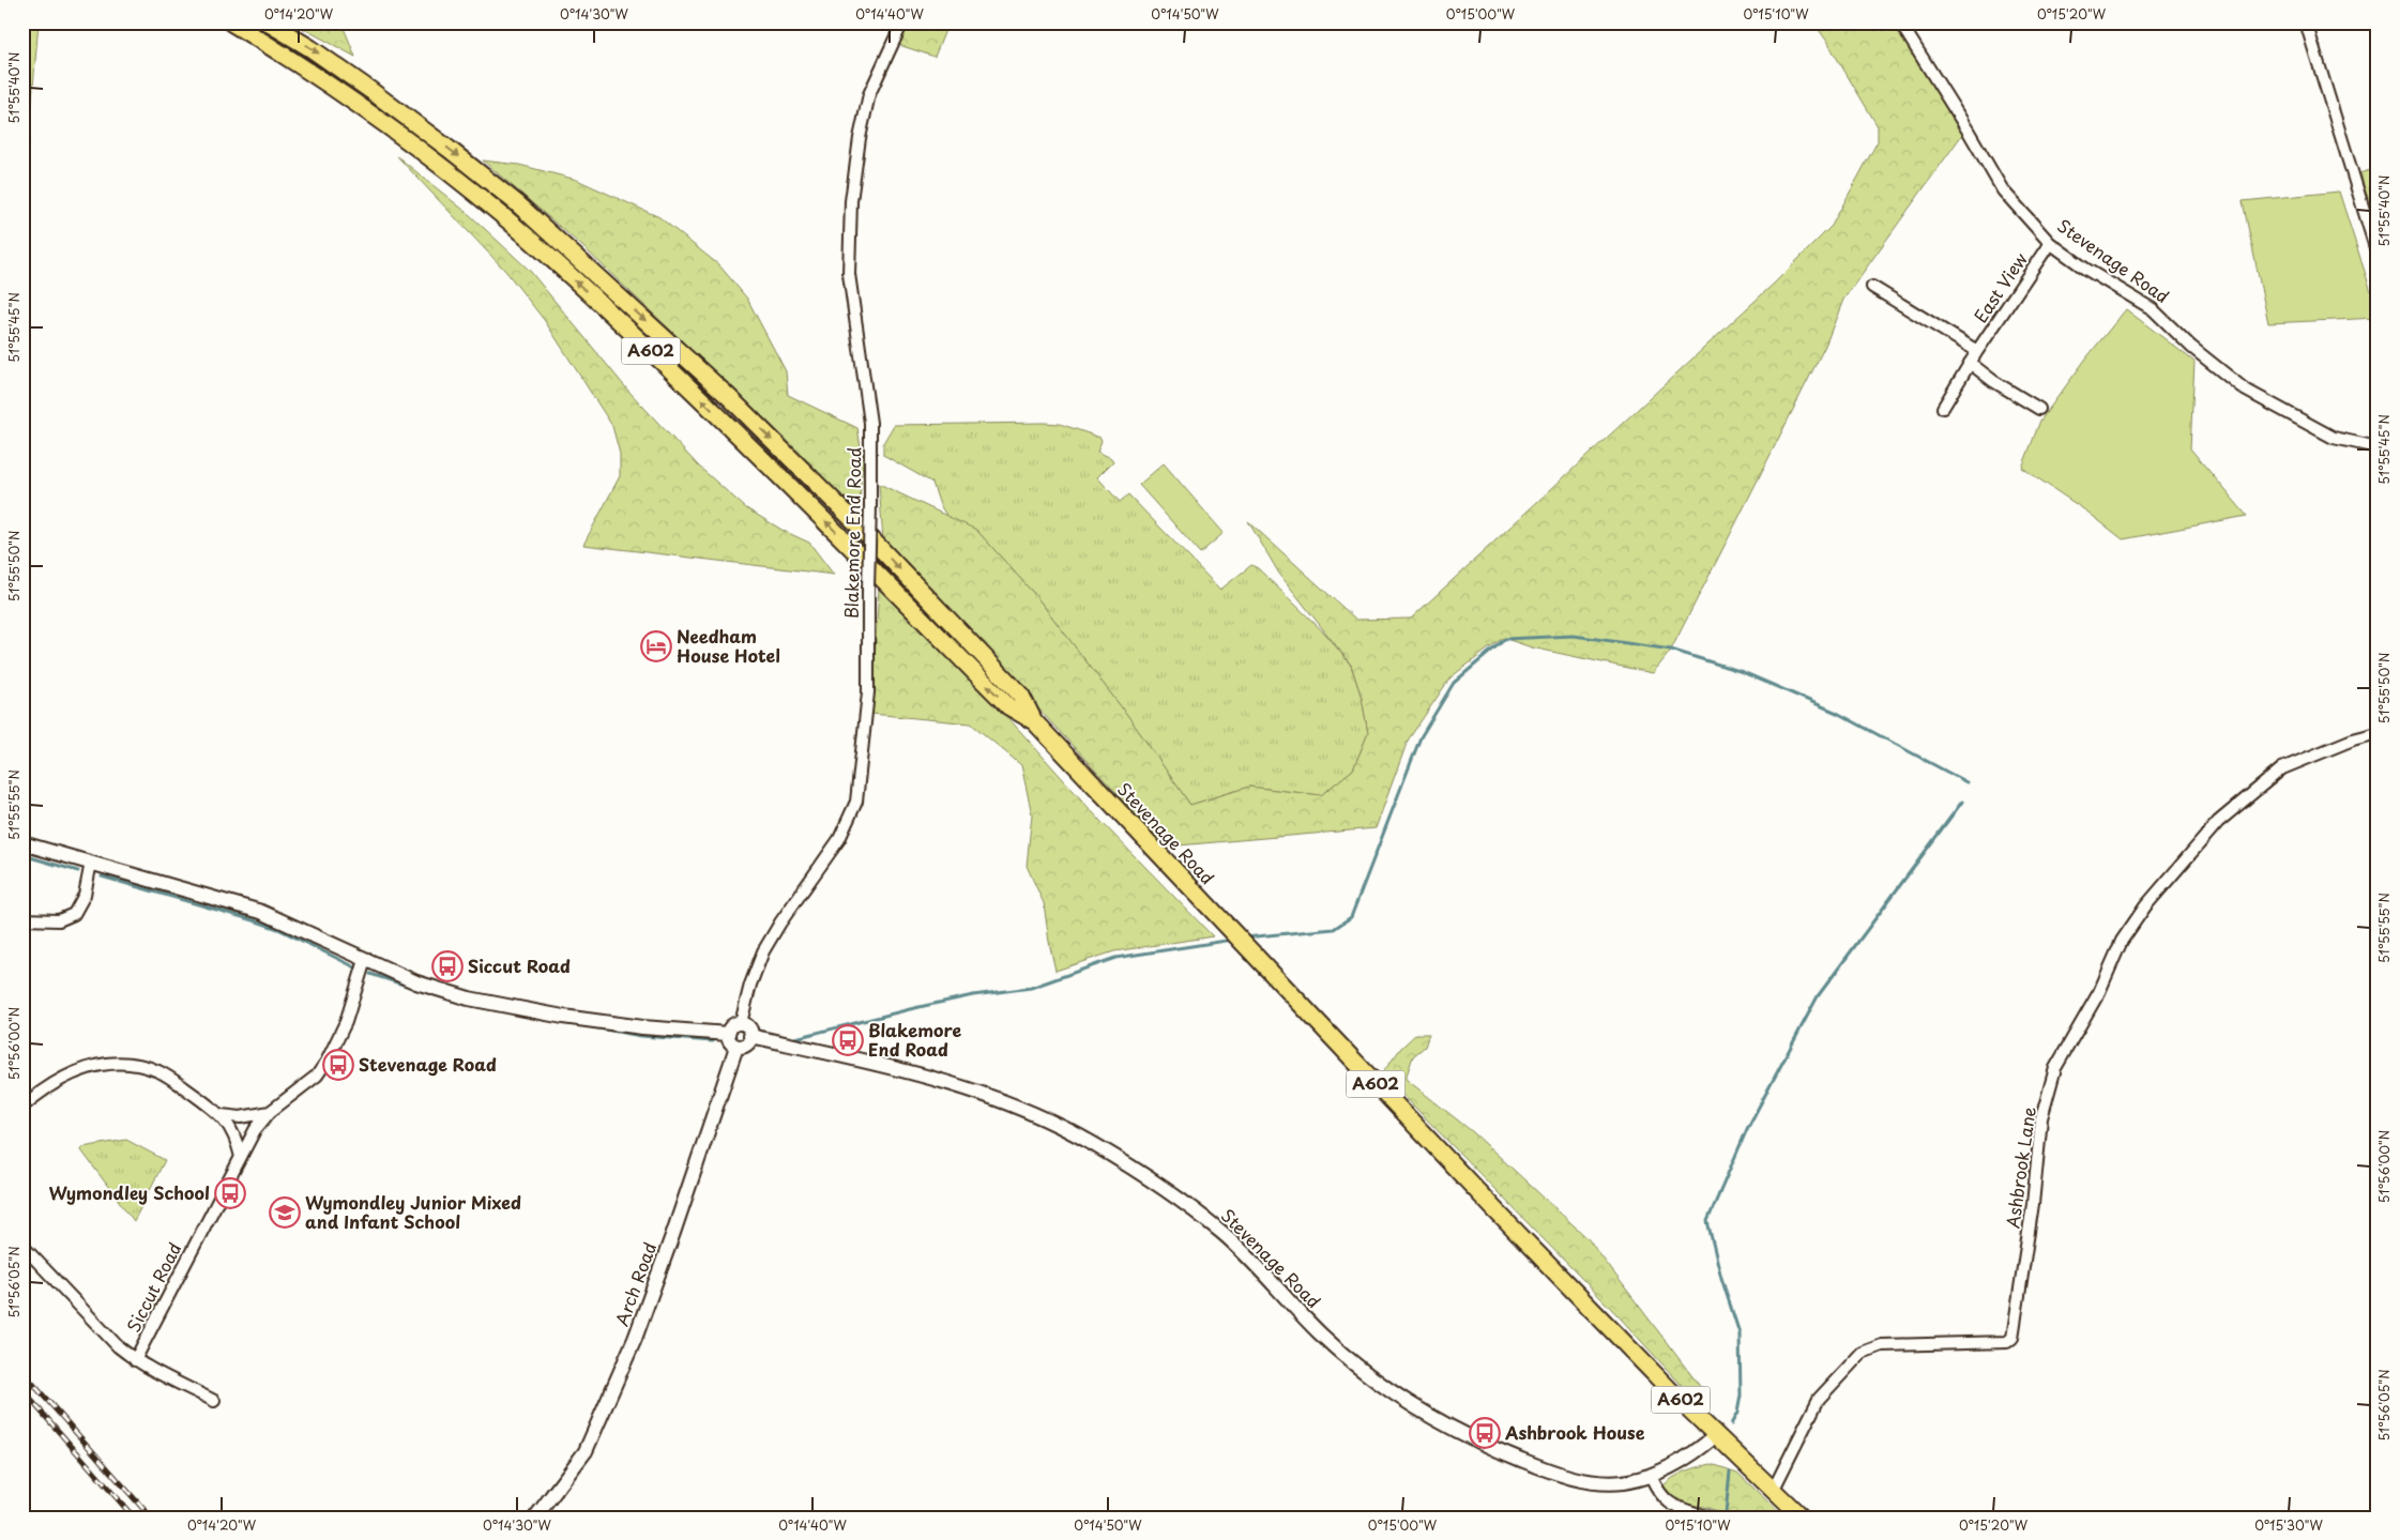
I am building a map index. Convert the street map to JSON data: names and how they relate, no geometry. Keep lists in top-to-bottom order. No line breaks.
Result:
{"streets":{"main road":["Stevenage Road","A602"],"street":["East View","Blakemore End Road","Ashbrook Lane","Arch Road","Siccut Road"]},"crossings":[["Stevenage Road","East View"],["Stevenage Road","A602"],["Stevenage Road","Blakemore End Road"],["Stevenage Road","Ashbrook Lane"],["Stevenage Road","Arch Road"],["Blakemore End Road","Arch Road"]],"places":{"hotel":["Needham House Hotel"],"bus stop":["Siccut Road","Blakemore End Road","Stevenage Road","Wymondley School","Ashbrook House"],"school or university":["Wymondley Junior Mixed and Infant School"]},"coordinates":["0°14'20\"W","0°14'30\"W","0°14'40\"W","0°14'50\"W","0°15'00\"W","0°15'10\"W","0°15'20\"W","51°55'40\"N","51°55'45\"N","51°55'50\"N","51°55'55\"N","51°56'00\"N","51°56'05\"N","0°15'30\"W"]}
